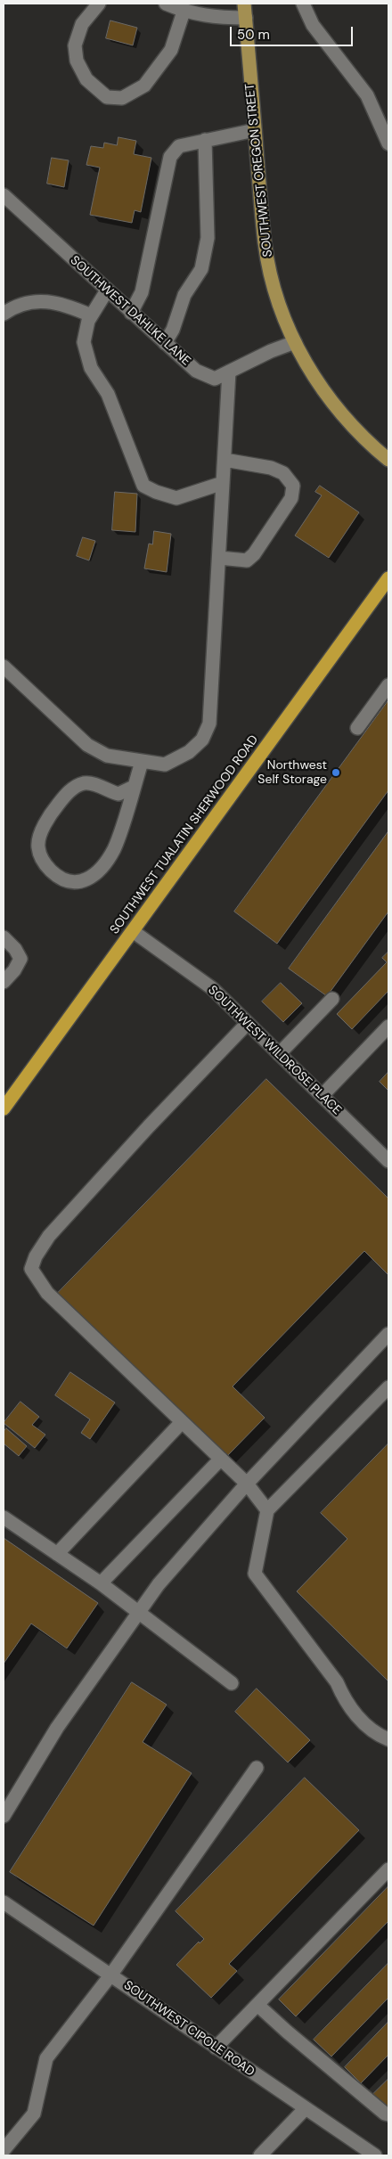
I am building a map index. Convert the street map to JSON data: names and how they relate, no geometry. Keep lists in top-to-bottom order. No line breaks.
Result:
{"streets":{"highway":["SOUTHWEST TUALATIN SHERWOOD ROAD"],"main road":["SOUTHWEST OREGON STREET"],"street":["SOUTHWEST DAHLKE LANE","SOUTHWEST WILDROSE PLACE","SOUTHWEST CIPOLE ROAD"]},"crossings":[["SOUTHWEST OREGON STREET","SOUTHWEST DAHLKE LANE"],["SOUTHWEST TUALATIN SHERWOOD ROAD","SOUTHWEST WILDROSE PLACE"]],"places":["Northwest Self Storage"],"scale_bar":"50 m"}
